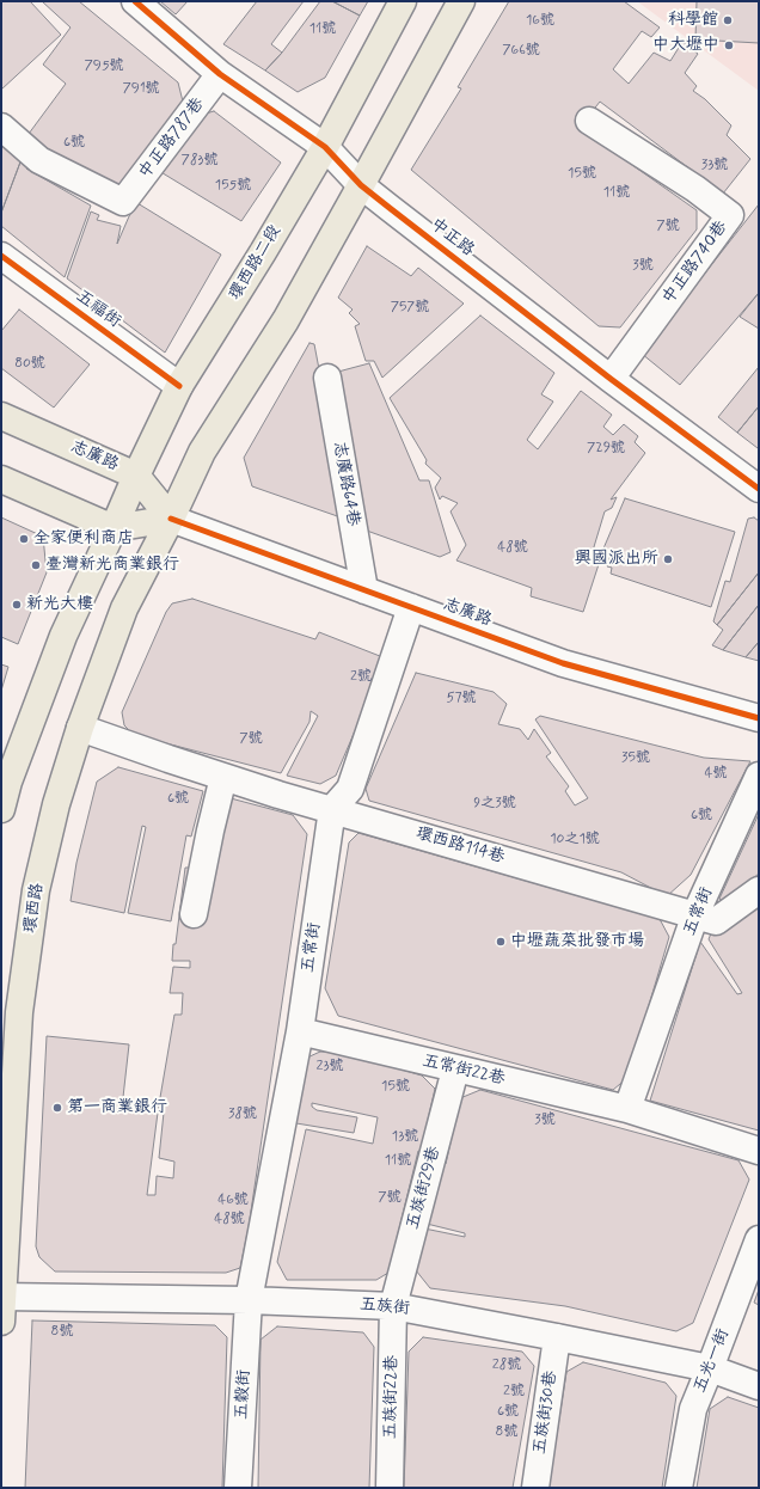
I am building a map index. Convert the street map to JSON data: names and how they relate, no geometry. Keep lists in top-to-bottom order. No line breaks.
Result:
{"streets":{"main road":["環西路二段","志廣路","環西路"],"street":["中正路787巷","中正路","中正路740巷","五福街","志廣路64巷","環西路114巷","五常街","五常街22巷","五族街29巷","五族街","五光一街","五穀街","五族街22巷","五族街30巷"]},"crossings":[["中正路787巷","中正路"],["中正路","環西路二段"],["中正路","中正路740巷"],["環西路二段","五福街"],["環西路二段","志廣路"],["志廣路","志廣路64巷"],["志廣路","環西路"],["環西路114巷","環西路"],["環西路114巷","五常街"],["環西路","五族街"],["五常街","五常街22巷"],["五常街","五族街"],["五常街","五穀街"],["五常街22巷","五族街29巷"],["五族街29巷","五族街"],["五族街29巷","五族街22巷"],["五族街","五光一街"],["五族街","五穀街"],["五族街","五族街22巷"],["五族街","五族街30巷"]],"places":["科學館","中大壢中","全家便利商店","興國派出所","臺灣新光商業銀行","新光大樓","中壢蔬菜批發市場","第一商業銀行"],"house_numbers":["16號","11號","766號","795號","791號","6號","783號","33號","15號","155號","11號","7號","3號","757號","80號","729號","48號","2號","57號","7號","35號","4號","6號","9之3號","6號","10之1號","23號","15號","38號","3號","13號","11號","7號","46號","48號","8號","28號","2號","6號","8號"]}
